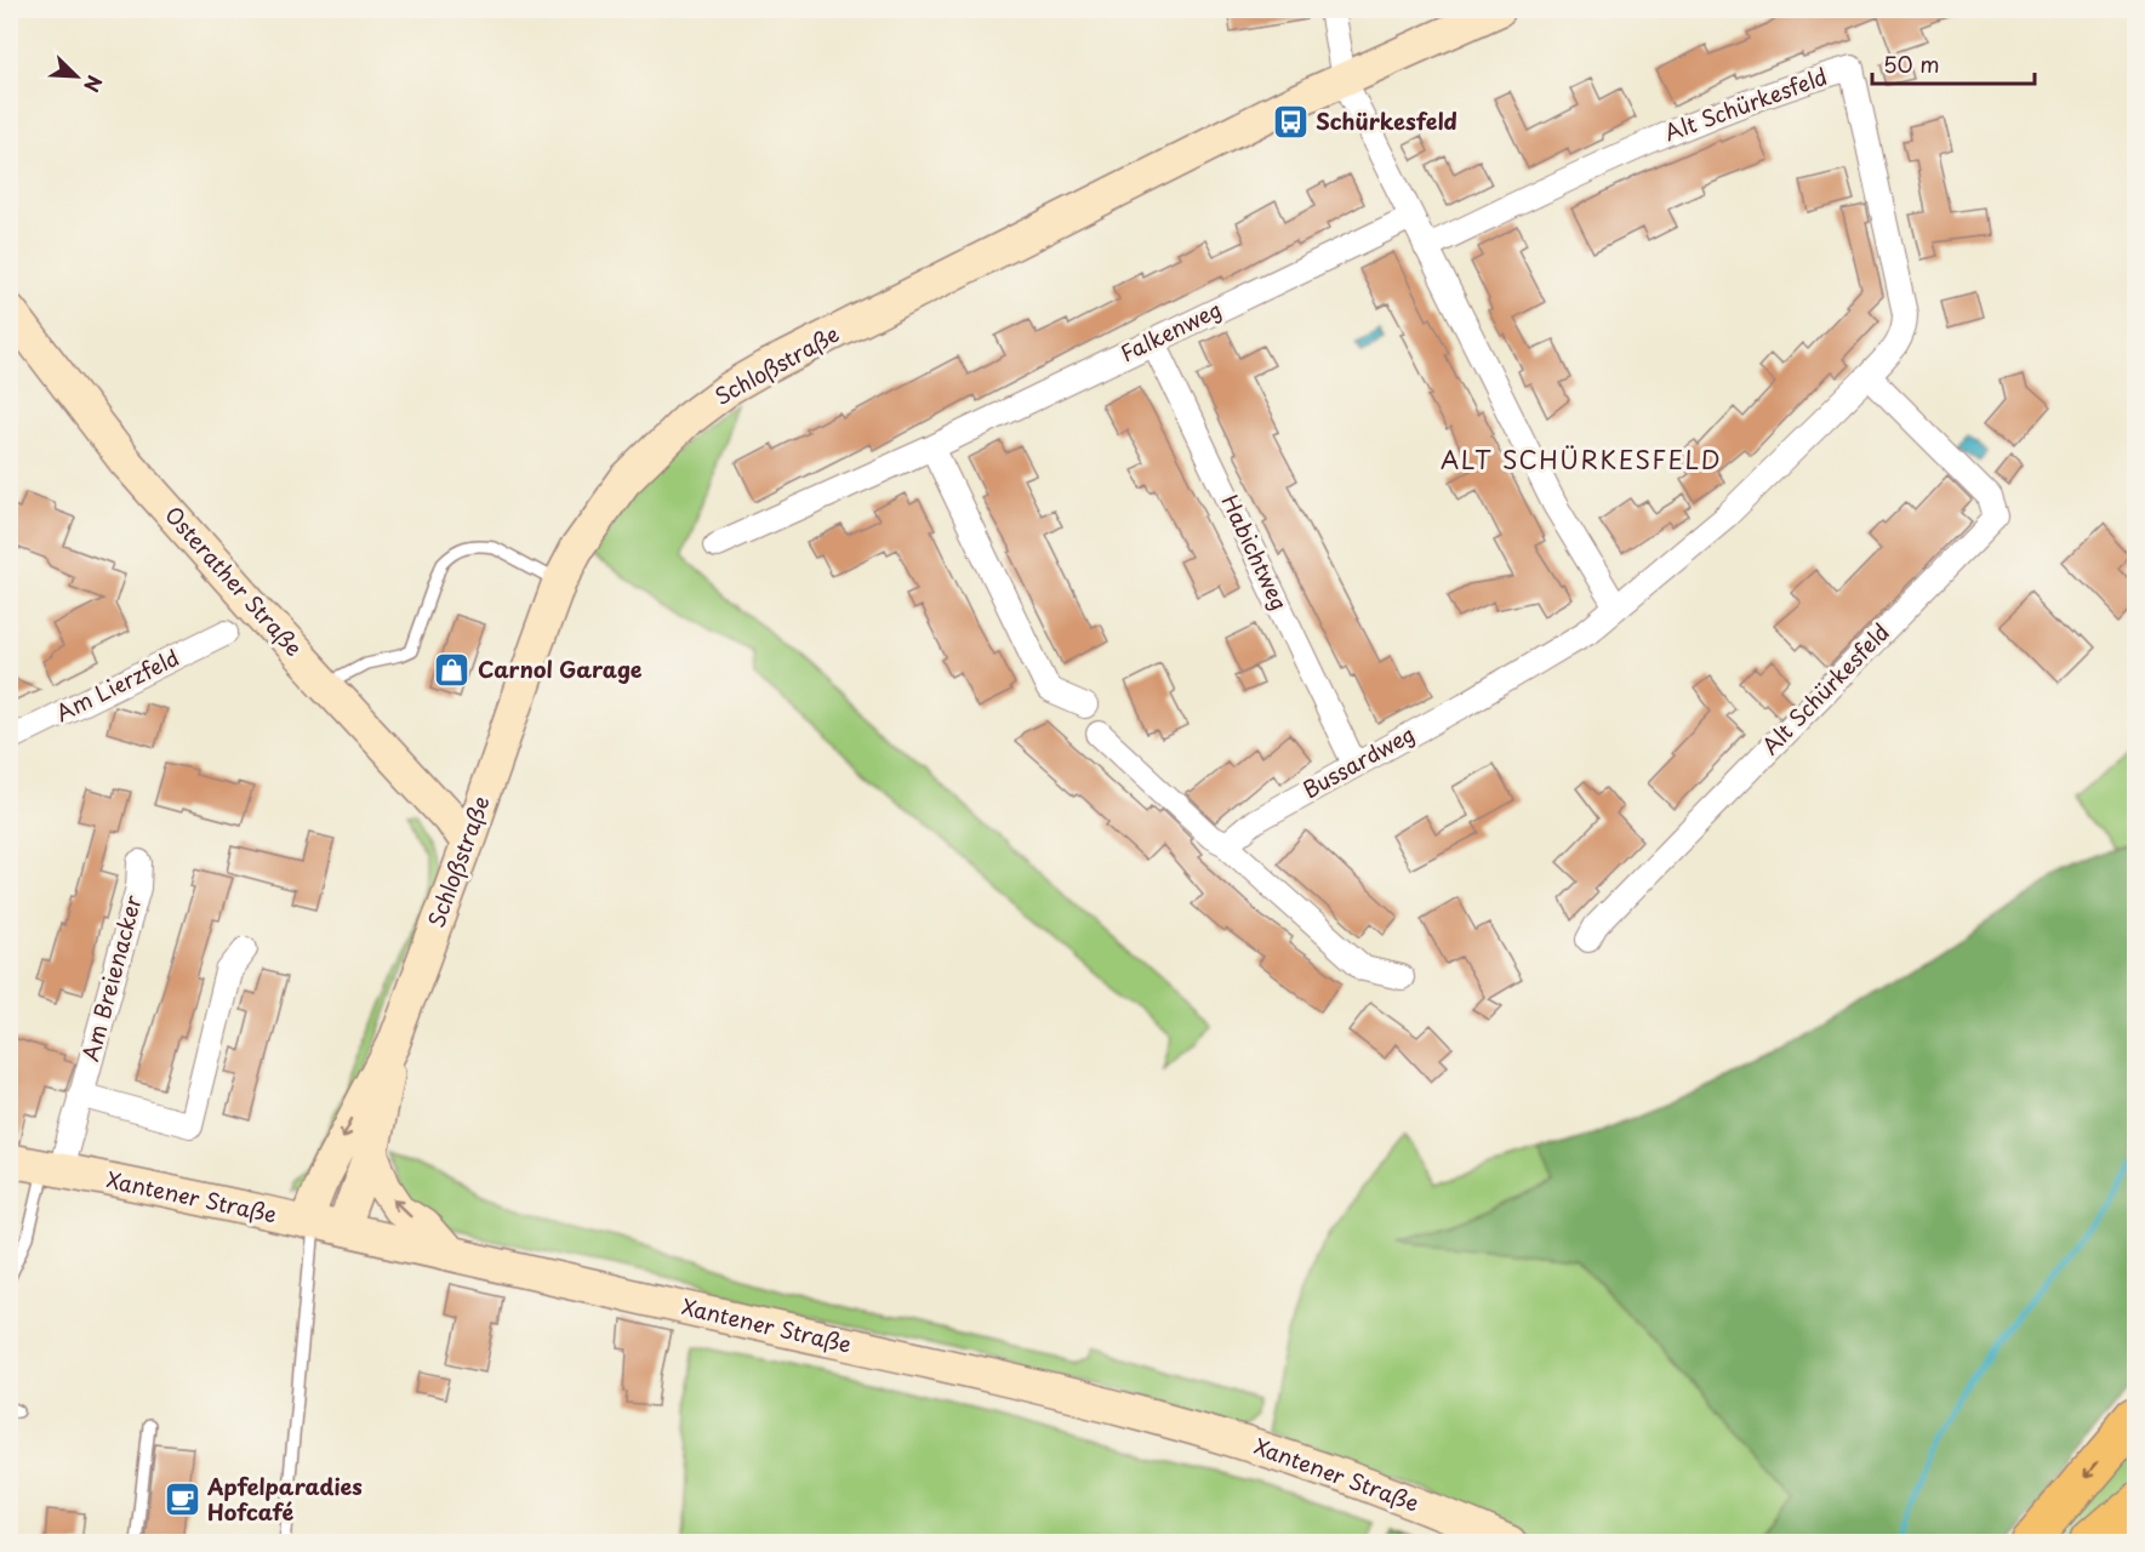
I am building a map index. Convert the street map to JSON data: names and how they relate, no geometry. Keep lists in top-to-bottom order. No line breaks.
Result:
{"streets":{"main road":["Schloßstraße","Osterather Straße","Xantener Straße"],"street":["Alt Schürkesfeld","Falkenweg","Habichtweg","Am Lierzfeld","Bussardweg","Am Breienacker"]},"crossings":[["Alt Schürkesfeld","Bussardweg"],["Falkenweg","Habichtweg"],["Schloßstraße","Osterather Straße"],["Schloßstraße","Xantener Straße"],["Habichtweg","Bussardweg"],["Am Breienacker","Xantener Straße"]],"districts":["ALT SCHÜRKESFELD"],"places":{"bus stop":["Schürkesfeld"],"shop":["Carnol Garage"],"cafe":["Apfelparadies Hofcafé"]},"scale_bar":"50 m","north":"bottom right"}
